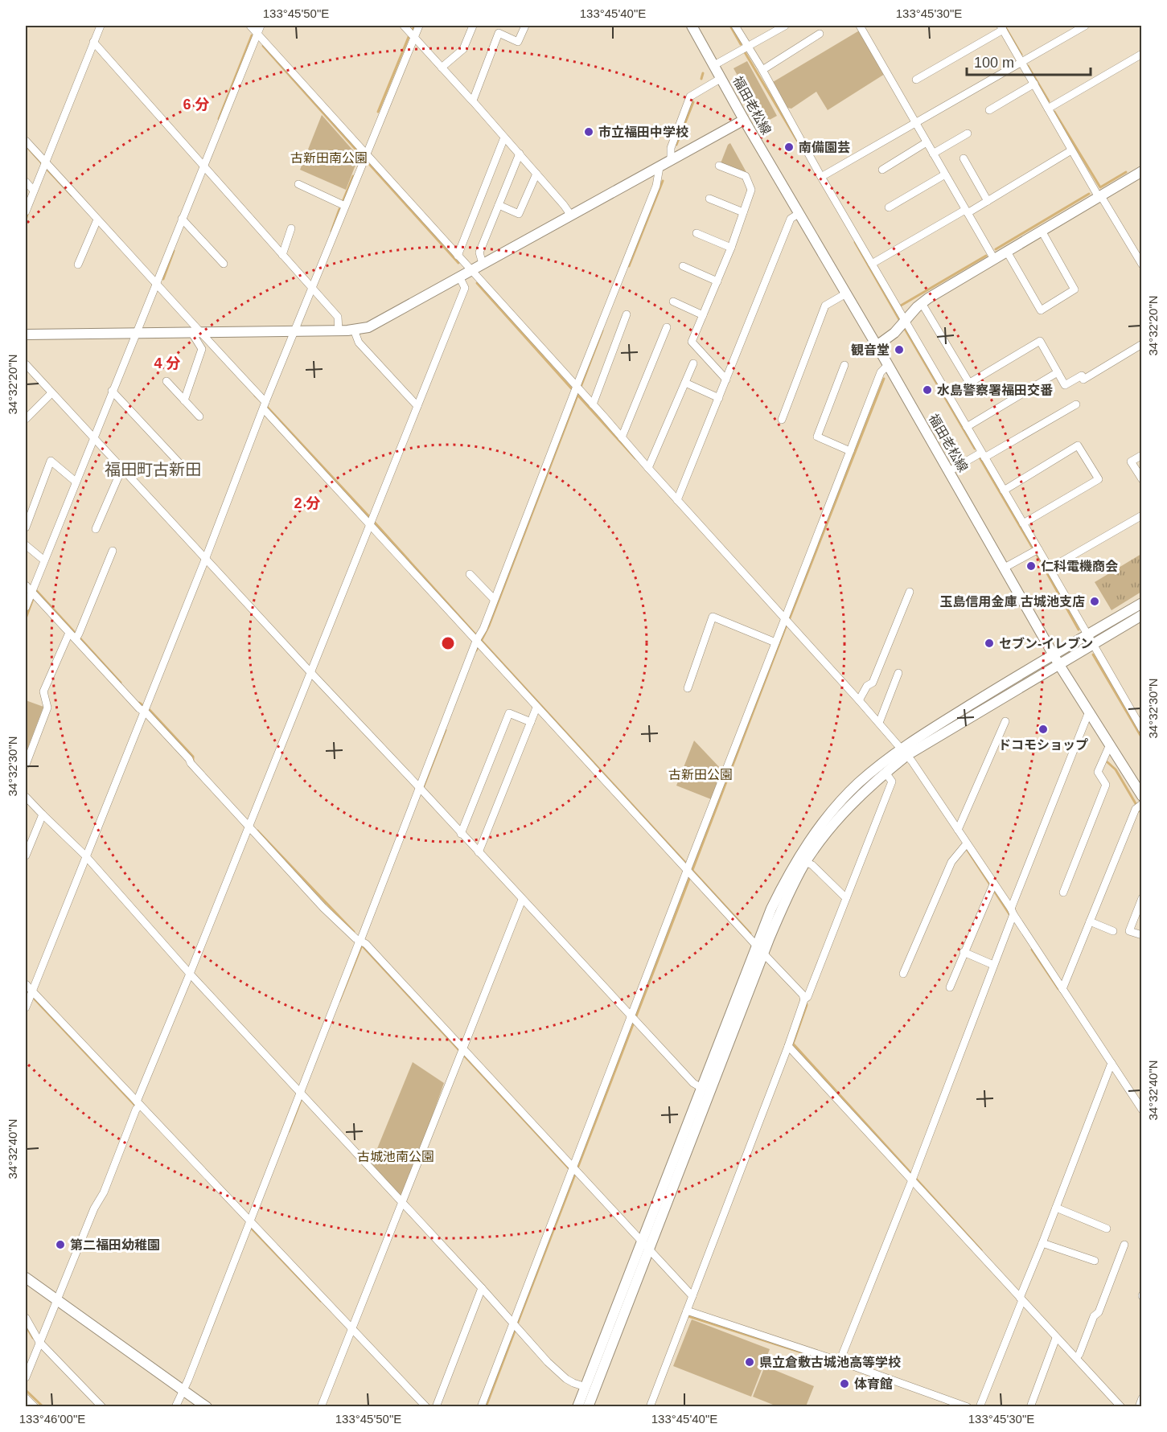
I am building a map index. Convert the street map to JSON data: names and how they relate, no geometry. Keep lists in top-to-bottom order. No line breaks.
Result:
{"streets":{"street":["福田老松線"]},"districts":["福田町古新田"],"parks":["古新田南公園","古新田公園","古城池南公園"],"places":["市立福田中学校","南備園芸","観音堂","水島警察署福田交番","仁科電機商会","玉島信用金庫 古城池支店","セブン-イレブン","ドコモショップ","第二福田幼稚園","県立倉敷古城池高等学校","体育館"],"scale_bar":"100 m","coordinates":["133°45'50\"E","133°45'40\"E","133°45'30\"E","34°32'20\"N","34°32'30\"N","34°32'40\"N","133°46'00\"E"],"rings":["6 分","4 分","2 分"]}
